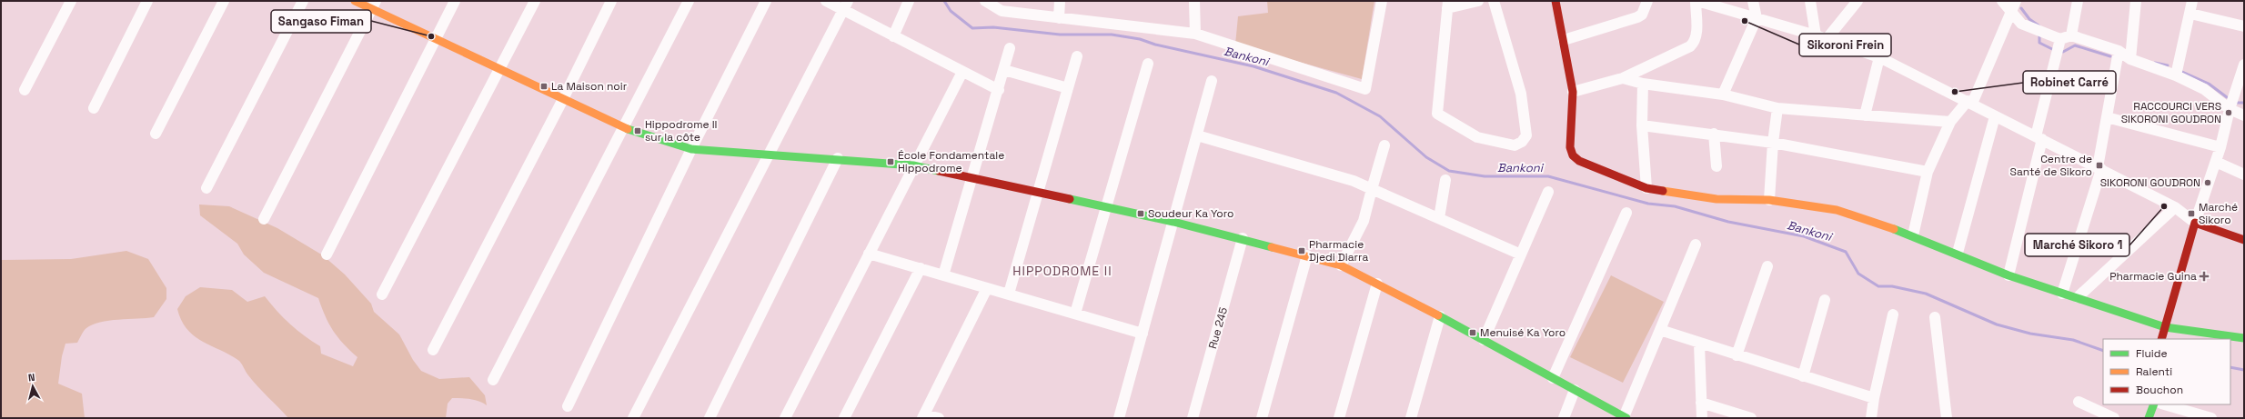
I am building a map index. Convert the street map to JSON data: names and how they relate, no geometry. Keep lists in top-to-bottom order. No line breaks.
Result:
{"streets":{"street":["Rue 245"]},"districts":["HIPPODROME II"],"water":["Bankoni"],"places":{"other":["Sikoroni Frein","Sangaso Fiman","Robinet Carré","RACCOURCI VERS SIKORONI GOUDRON","SIKORONI GOUDRON","Marché Sikoro 1"],"transit":["La Maison noir","Hippodrome II sur la côte","École Fondamentale Hippodrome","Centre de Santé de Sikoro","Soudeur Ka Yoro","Marché Sikoro","Pharmacie Djedi Diarra","Menuisé Ka Yoro"],"health":["Pharmacie Guina"]},"legend":["Fluide","Ralenti","Bouchon"],"north":"top"}
